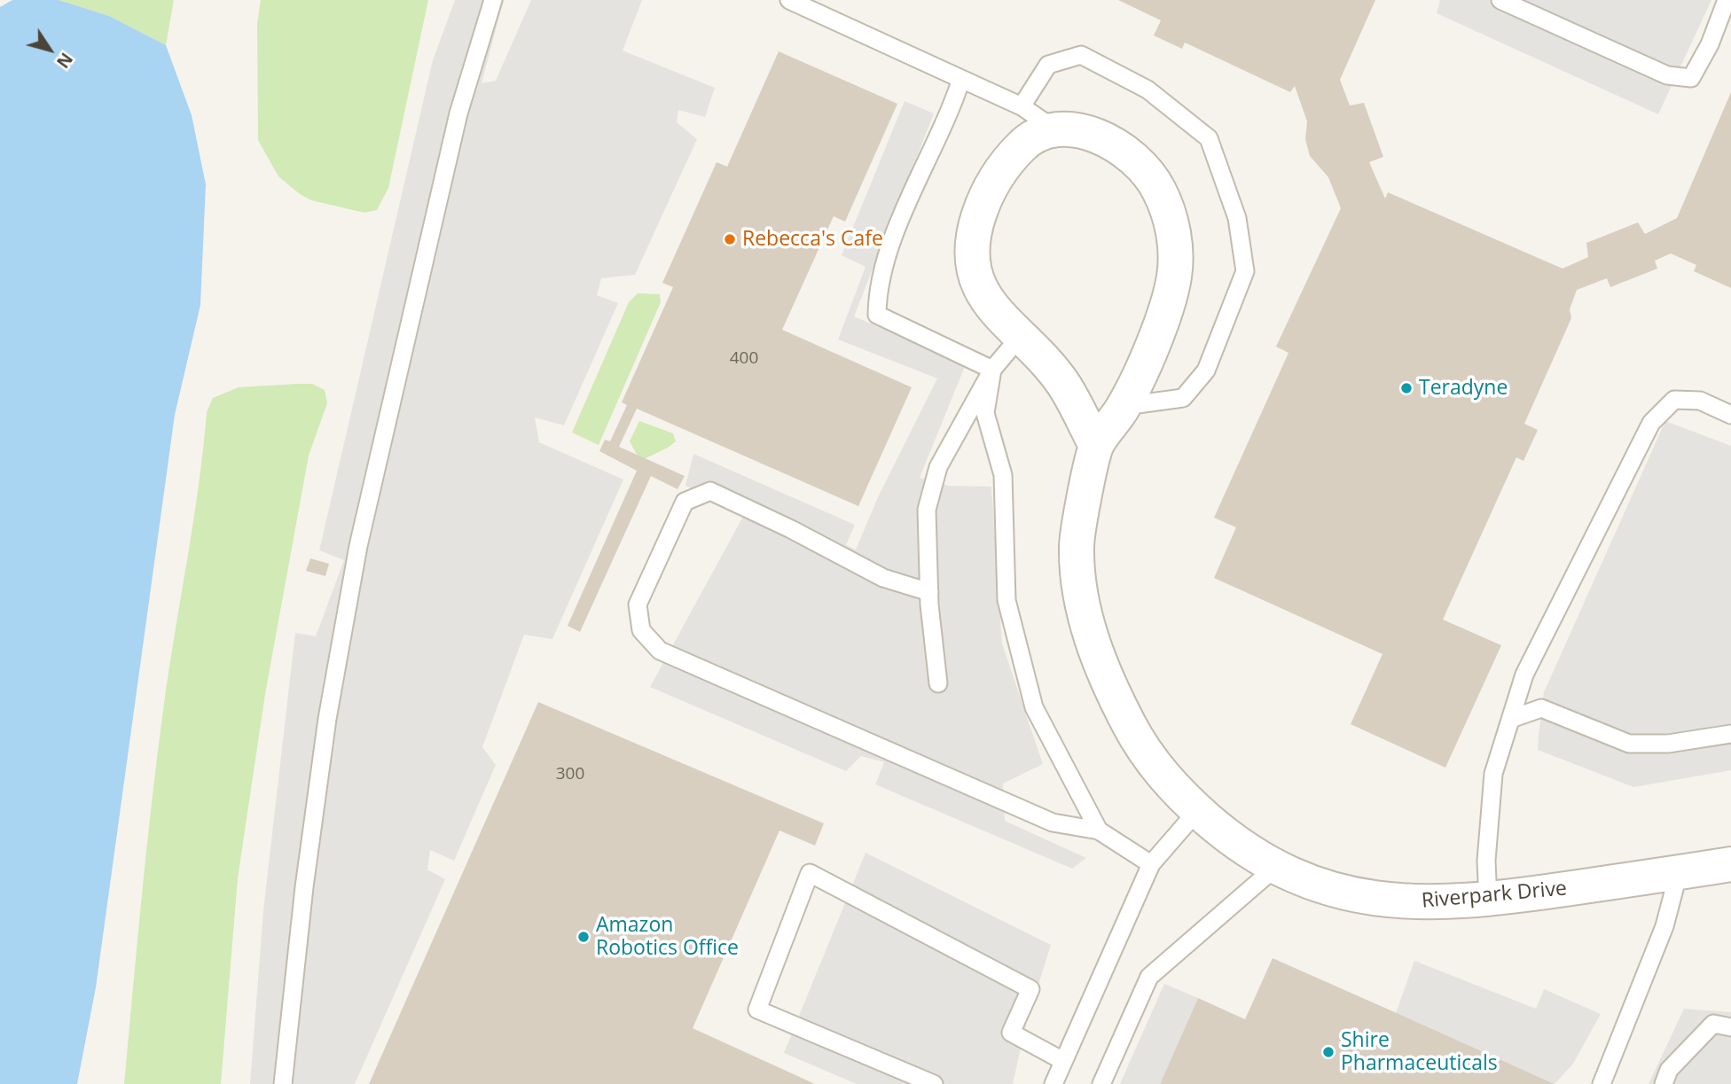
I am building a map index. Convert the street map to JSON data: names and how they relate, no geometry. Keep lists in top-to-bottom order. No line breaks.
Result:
{"streets":{"street":["Riverpark Drive"]},"places":["Rebecca's Cafe","Teradyne","Amazon Robotics Office","Shire Pharmaceuticals"],"house_numbers":["400","300"],"north":"bottom right"}
